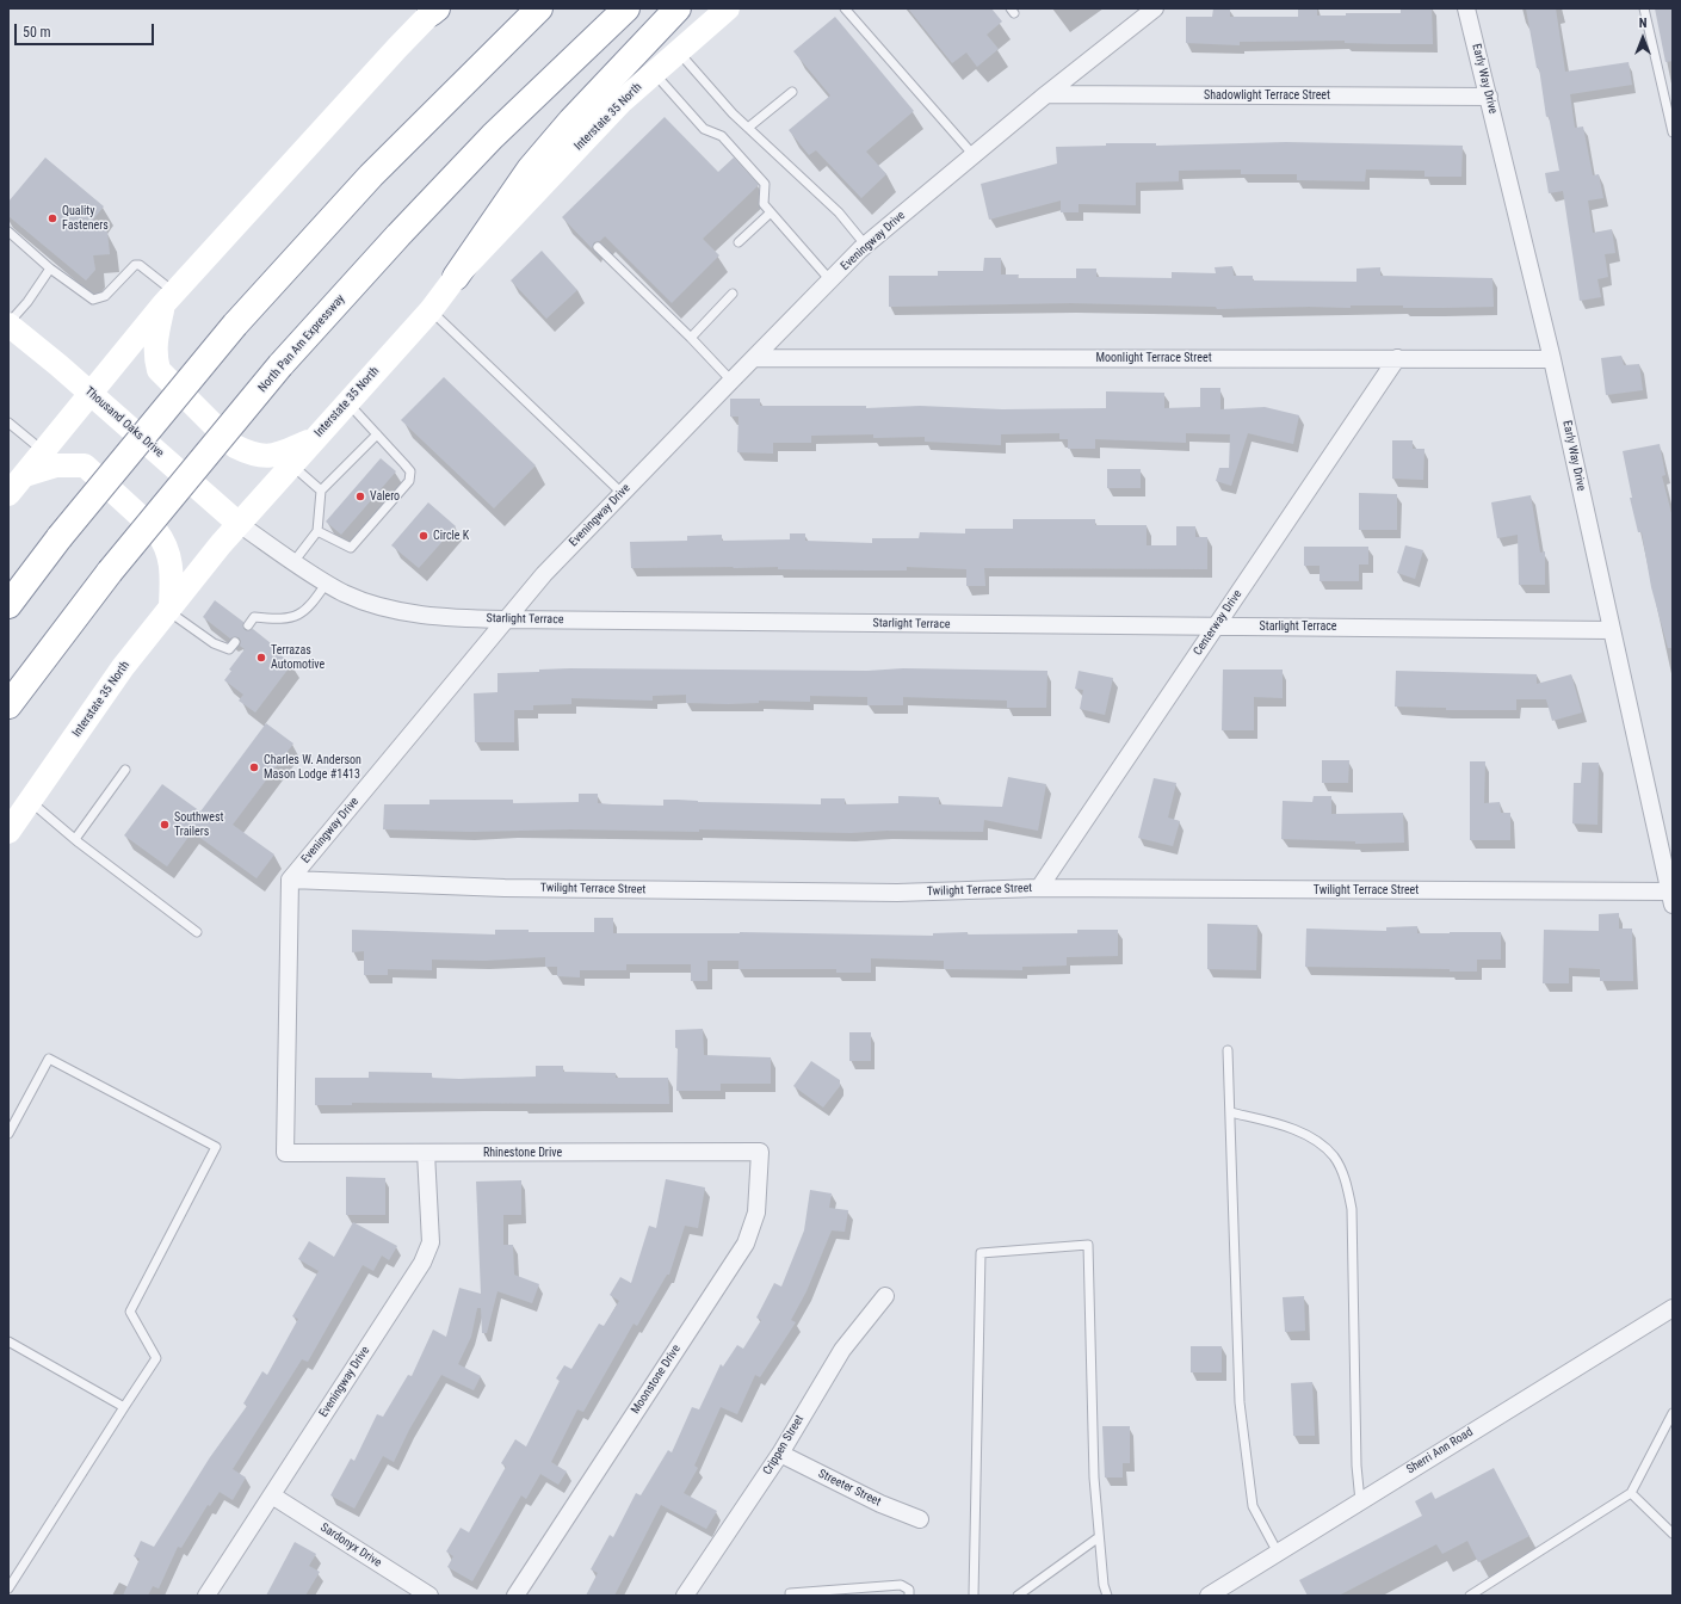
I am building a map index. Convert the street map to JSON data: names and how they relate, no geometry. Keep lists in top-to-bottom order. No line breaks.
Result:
{"streets":{"highway":["North Pan Am Expressway"],"main road":["Interstate 35 North","Thousand Oaks Drive"],"street":["Early Way Drive","Shadowlight Terrace Street","Eveningway Drive","Moonlight Terrace Street","Starlight Terrace","Centerway Drive","Twilight Terrace Street","Rhinestone Drive","Moonstone Drive","Crippen Street","Sherri Ann Road","Streeter Street","Sardonyx Drive"]},"crossings":[["Early Way Drive","Shadowlight Terrace Street"],["Early Way Drive","Moonlight Terrace Street"],["Early Way Drive","Starlight Terrace"],["Early Way Drive","Twilight Terrace Street"],["Shadowlight Terrace Street","Eveningway Drive"],["Interstate 35 North","Thousand Oaks Drive"],["Interstate 35 North","Starlight Terrace"],["Eveningway Drive","Moonlight Terrace Street"],["Eveningway Drive","Starlight Terrace"],["Eveningway Drive","Twilight Terrace Street"],["Eveningway Drive","Rhinestone Drive"],["Eveningway Drive","Sardonyx Drive"],["Moonlight Terrace Street","Centerway Drive"],["Thousand Oaks Drive","Starlight Terrace"],["Starlight Terrace","Centerway Drive"],["Centerway Drive","Twilight Terrace Street"],["Twilight Terrace Street","Rhinestone Drive"],["Rhinestone Drive","Moonstone Drive"],["Crippen Street","Streeter Street"]],"places":["Quality Fasteners","Valero","Circle K","Terrazas Automotive","Charles W. Anderson Mason Lodge #1413","Southwest Trailers"],"scale_bar":"50 m","north":"top"}
